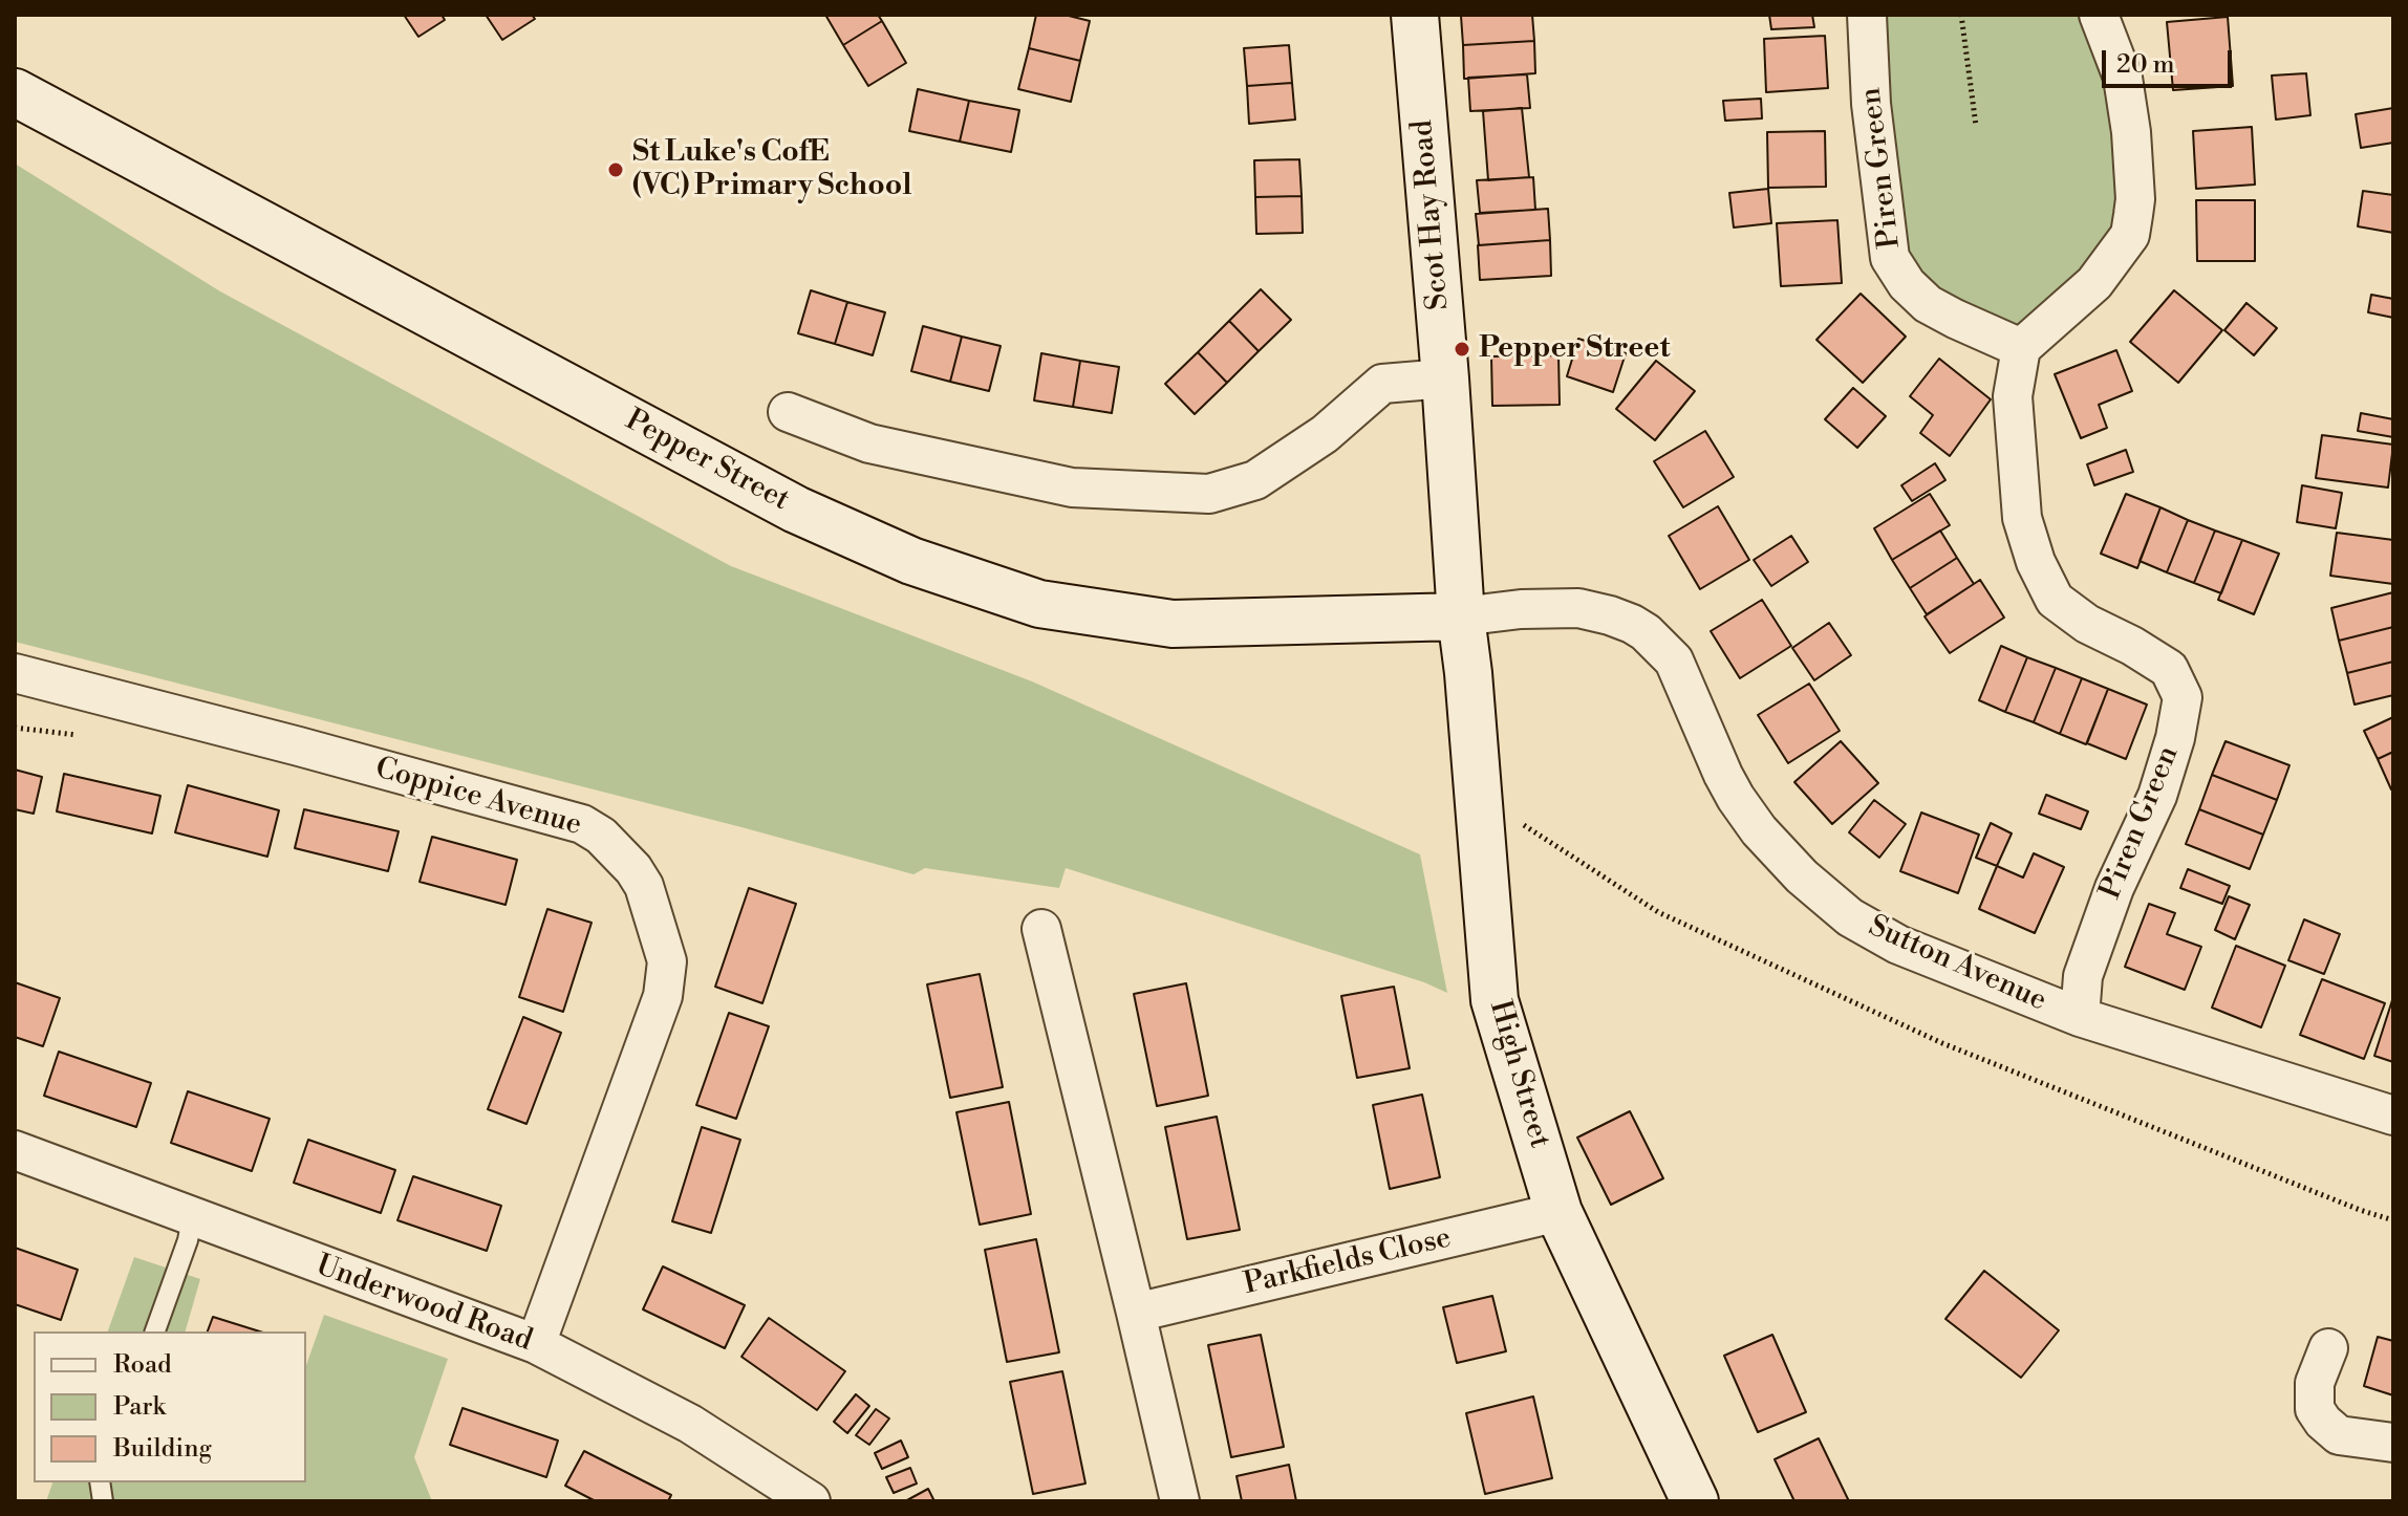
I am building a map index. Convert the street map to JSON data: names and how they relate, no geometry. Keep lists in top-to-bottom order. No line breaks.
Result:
{"streets":{"main road":["Scot Hay Road","Pepper Street","High Street"],"street":["Piren Green","Coppice Avenue","Sutton Avenue","Parkfields Close","Underwood Road"]},"crossings":[["Piren Green","Sutton Avenue"],["Scot Hay Road","Pepper Street"],["Scot Hay Road","Sutton Avenue"],["Scot Hay Road","High Street"],["Pepper Street","Sutton Avenue"],["Pepper Street","High Street"],["Coppice Avenue","Underwood Road"],["Sutton Avenue","High Street"],["High Street","Parkfields Close"]],"places":["St Luke's CofE (VC) Primary School","Pepper Street"],"legend":["Road","Park","Building"],"scale_bar":"20 m"}
